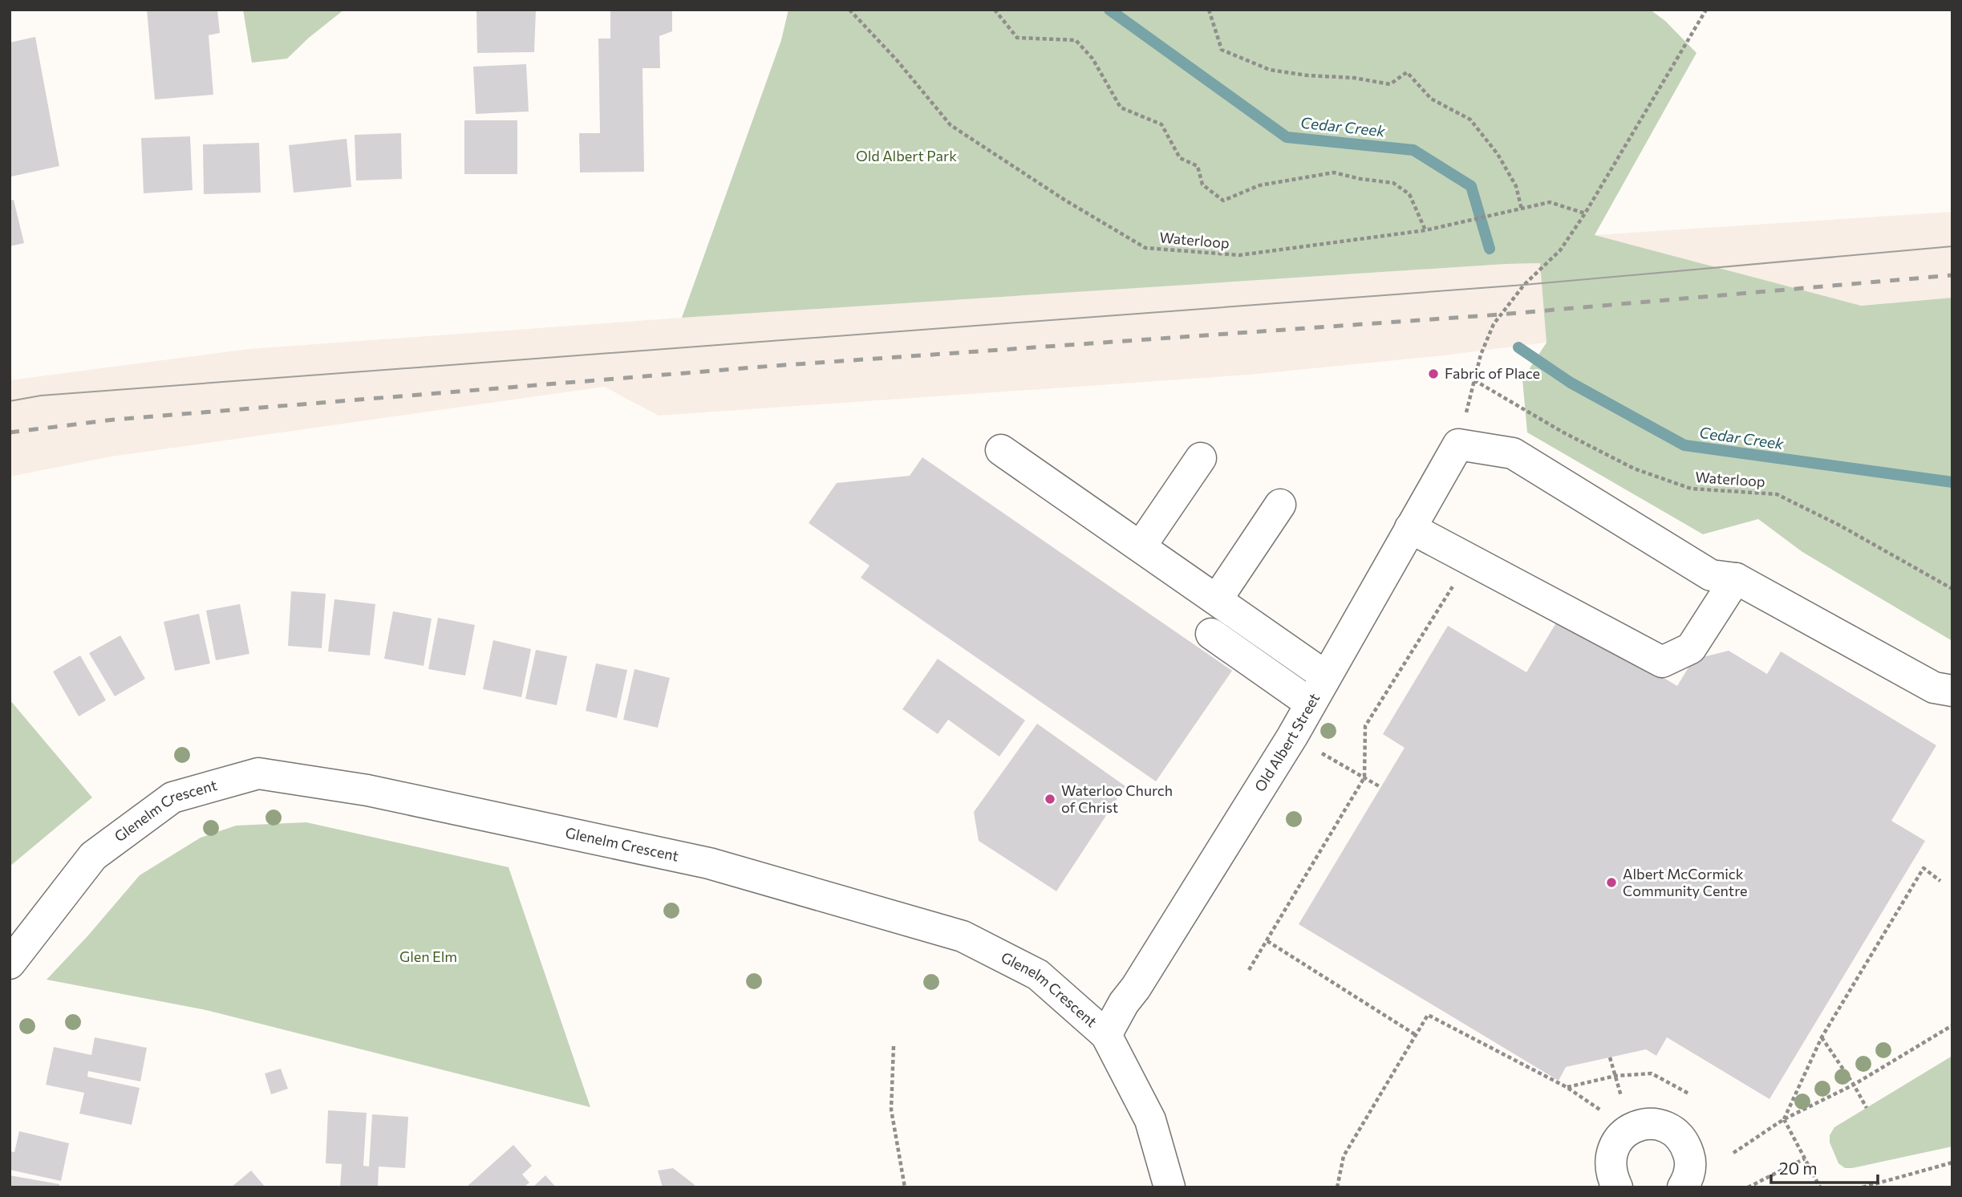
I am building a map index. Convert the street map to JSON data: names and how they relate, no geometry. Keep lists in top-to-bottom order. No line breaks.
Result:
{"streets":{"street":["Old Albert Street","Glenelm Crescent"],"path":["Waterloop"]},"crossings":[["Old Albert Street","Glenelm Crescent"]],"water":["Cedar Creek"],"parks":["Old Albert Park","Glen Elm"],"places":["Fabric of Place","Waterloo Church of Christ","Albert McCormick Community Centre"],"scale_bar":"20 m"}
